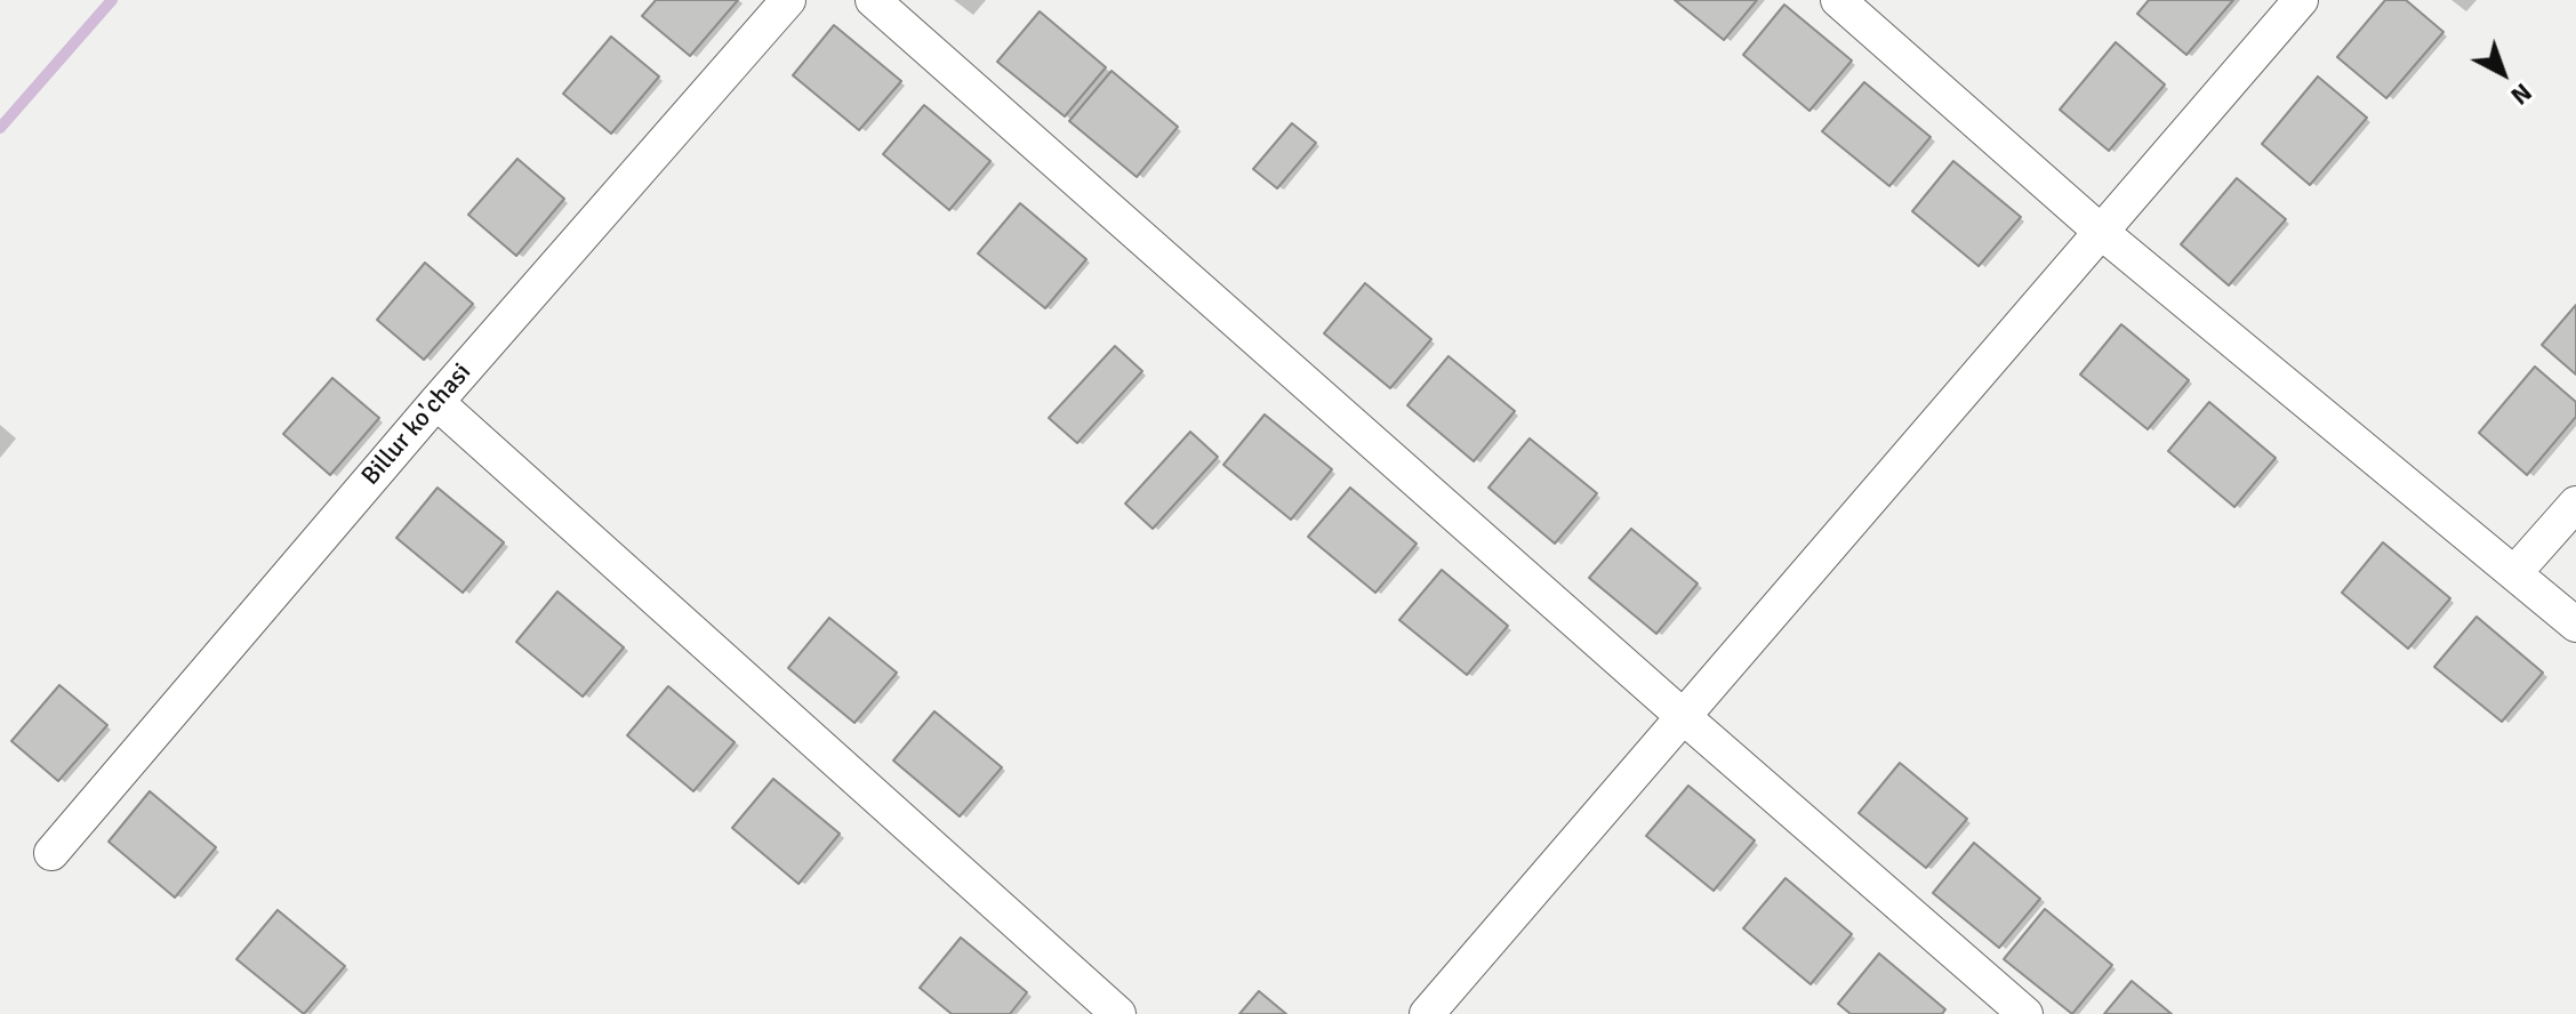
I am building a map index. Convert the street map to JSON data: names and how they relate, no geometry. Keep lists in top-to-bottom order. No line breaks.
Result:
{"streets":{"street":["Billur ko'chasi"]},"north":"bottom right"}
